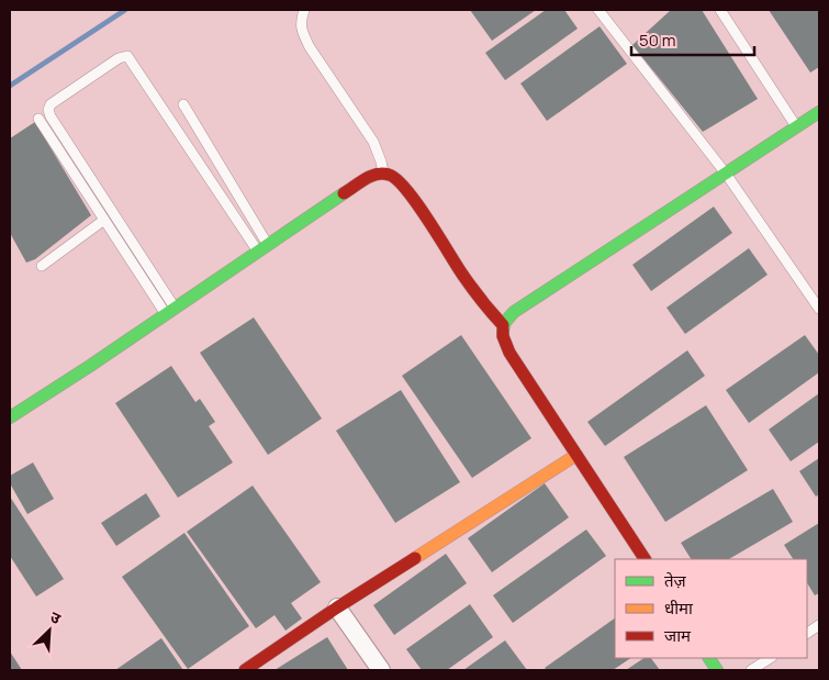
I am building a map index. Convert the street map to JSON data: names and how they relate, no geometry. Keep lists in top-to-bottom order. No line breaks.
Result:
{"legend":["तेज़","धीमा","जाम"],"scale_bar":"50 m","north":"top right"}
